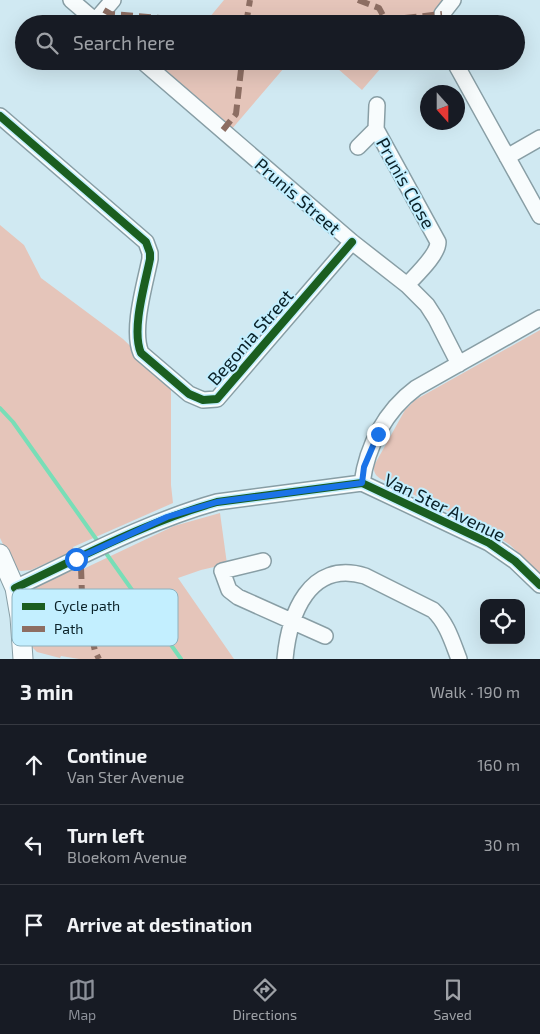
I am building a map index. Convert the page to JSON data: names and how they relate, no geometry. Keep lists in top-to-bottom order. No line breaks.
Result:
{"streets":{"street":["Prunis Close","Prunis Street","Begonia Street","Van Ster Avenue"]},"crossings":[["Prunis Close","Prunis Street"],["Prunis Street","Begonia Street"]],"legend":["Cycle path","Path"],"north":"bottom","page":{"search":"Search here","heading":["3 min","Walk · 190 m"],"list":[["Continue","Van Ster Avenue","160 m"],["Turn left","Bloekom Avenue","30 m"],"Arrive at destination"],"nav":["Map","Directions","Saved"]}}
